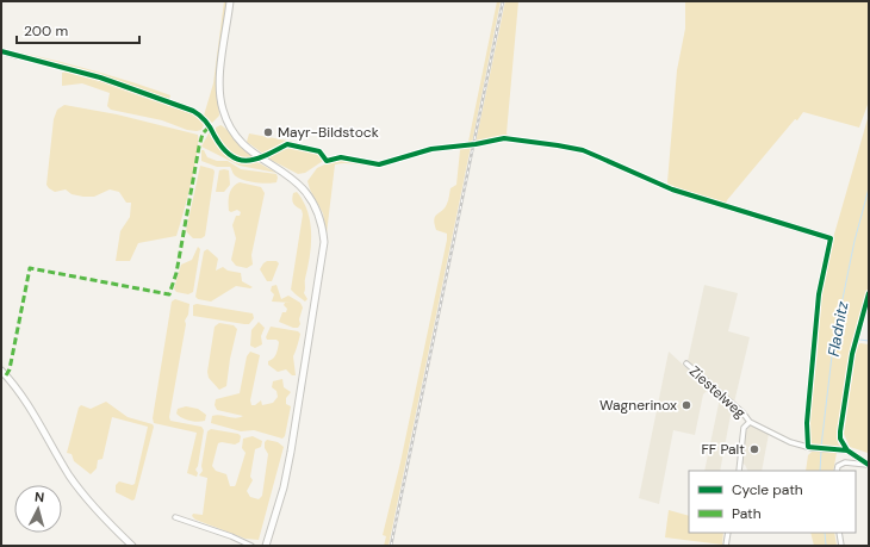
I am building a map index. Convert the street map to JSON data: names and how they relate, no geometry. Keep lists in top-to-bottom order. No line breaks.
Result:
{"streets":{"street":["Ziestelweg"]},"water":["Fladnitz"],"places":["Mayr-Bildstock","Wagnerinox","FF Palt"],"legend":["Cycle path","Path"],"scale_bar":"200 m","north":"top"}
